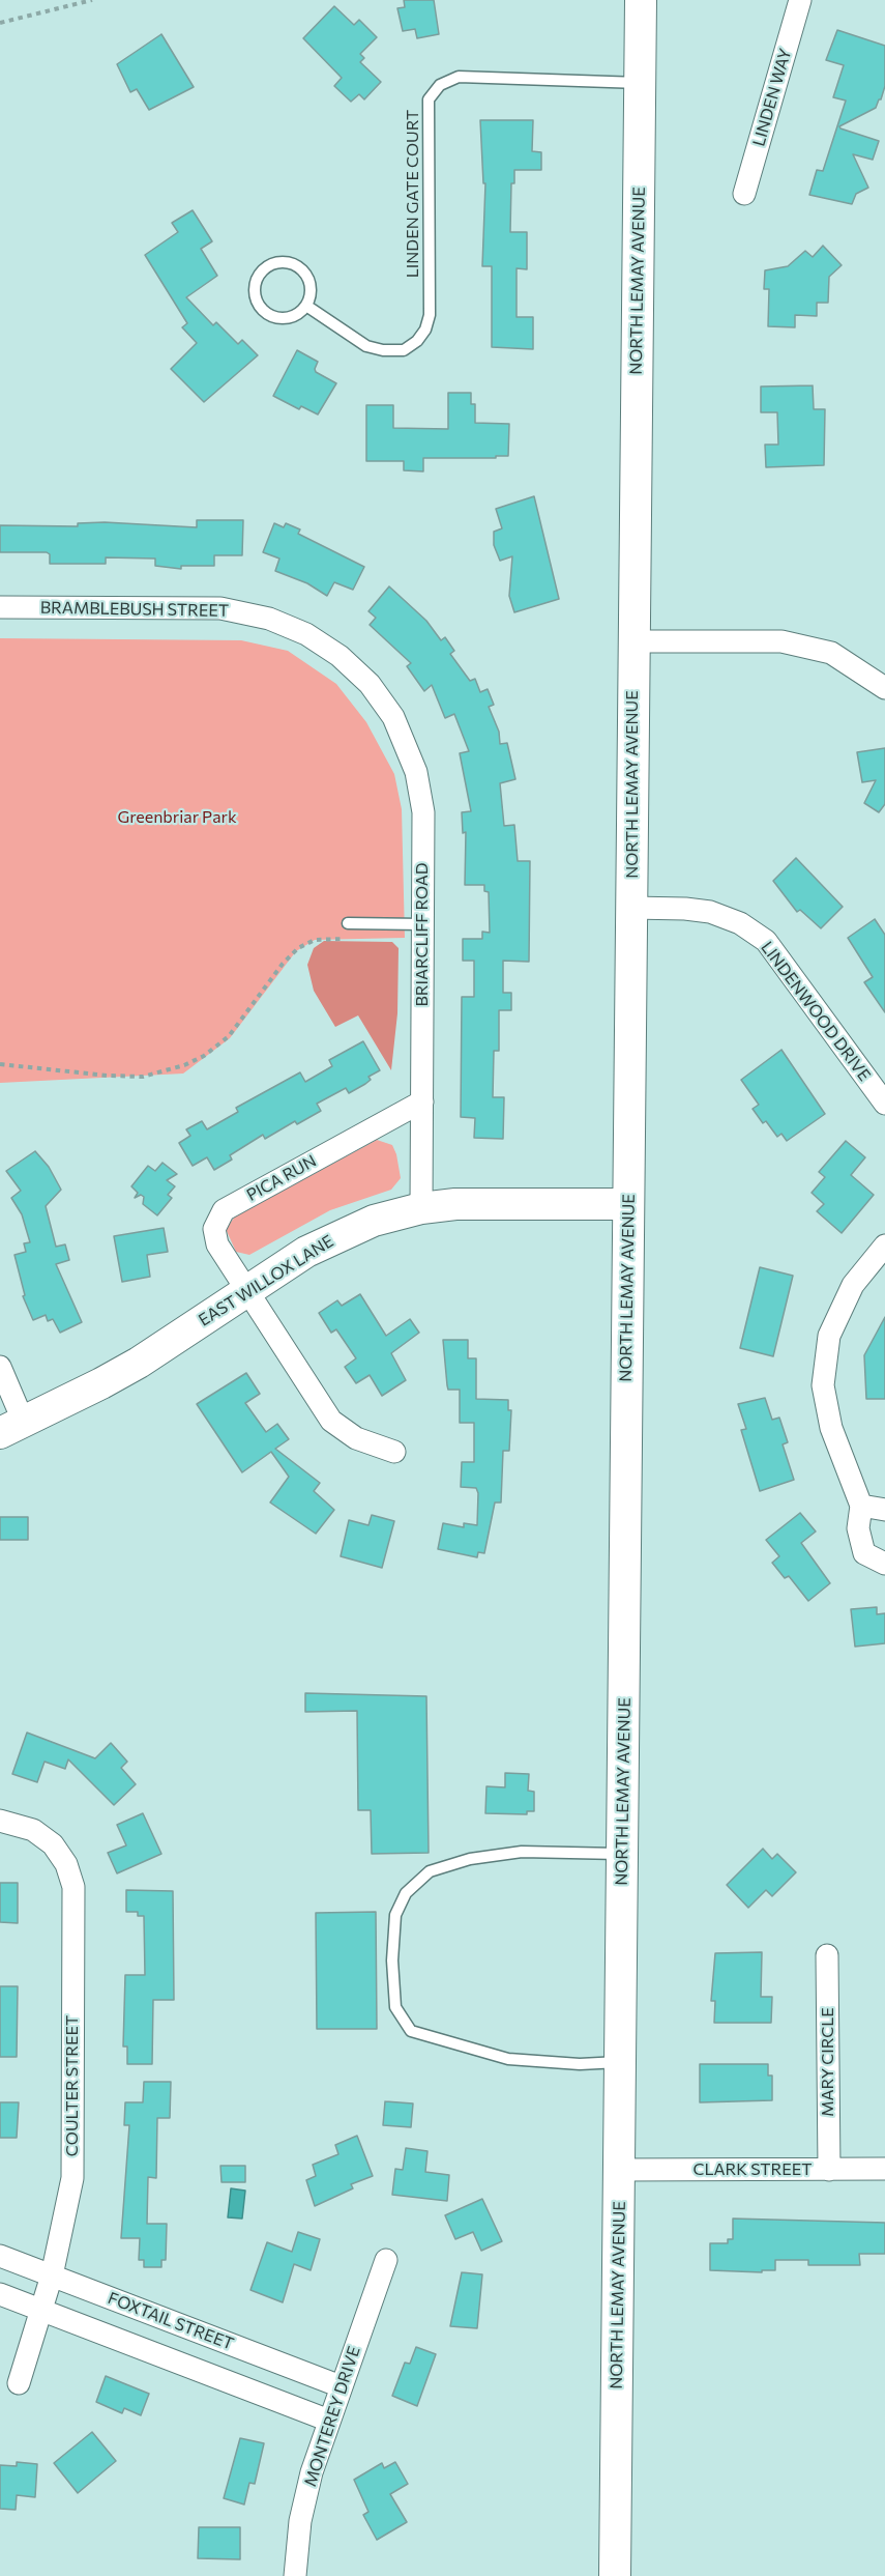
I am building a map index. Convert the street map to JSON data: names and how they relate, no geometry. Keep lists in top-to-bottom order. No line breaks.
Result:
{"streets":{"main road":["NORTH LEMAY AVENUE","EAST WILLOX LANE"],"street":["LINDEN WAY","BRAMBLEBUSH STREET","BRIARCLIFF ROAD","LINDENWOOD DRIVE","PICA RUN","MARY CIRCLE","COULTER STREET","CLARK STREET","FOXTAIL STREET","MONTEREY DRIVE"],"lane":["LINDEN GATE COURT"]},"crossings":[["LINDEN GATE COURT","NORTH LEMAY AVENUE"],["NORTH LEMAY AVENUE","LINDENWOOD DRIVE"],["NORTH LEMAY AVENUE","EAST WILLOX LANE"],["NORTH LEMAY AVENUE","CLARK STREET"],["BRAMBLEBUSH STREET","BRIARCLIFF ROAD"],["BRIARCLIFF ROAD","PICA RUN"],["BRIARCLIFF ROAD","EAST WILLOX LANE"],["PICA RUN","EAST WILLOX LANE"],["MARY CIRCLE","CLARK STREET"],["COULTER STREET","FOXTAIL STREET"],["FOXTAIL STREET","MONTEREY DRIVE"]],"parks":["Greenbriar Park"]}
